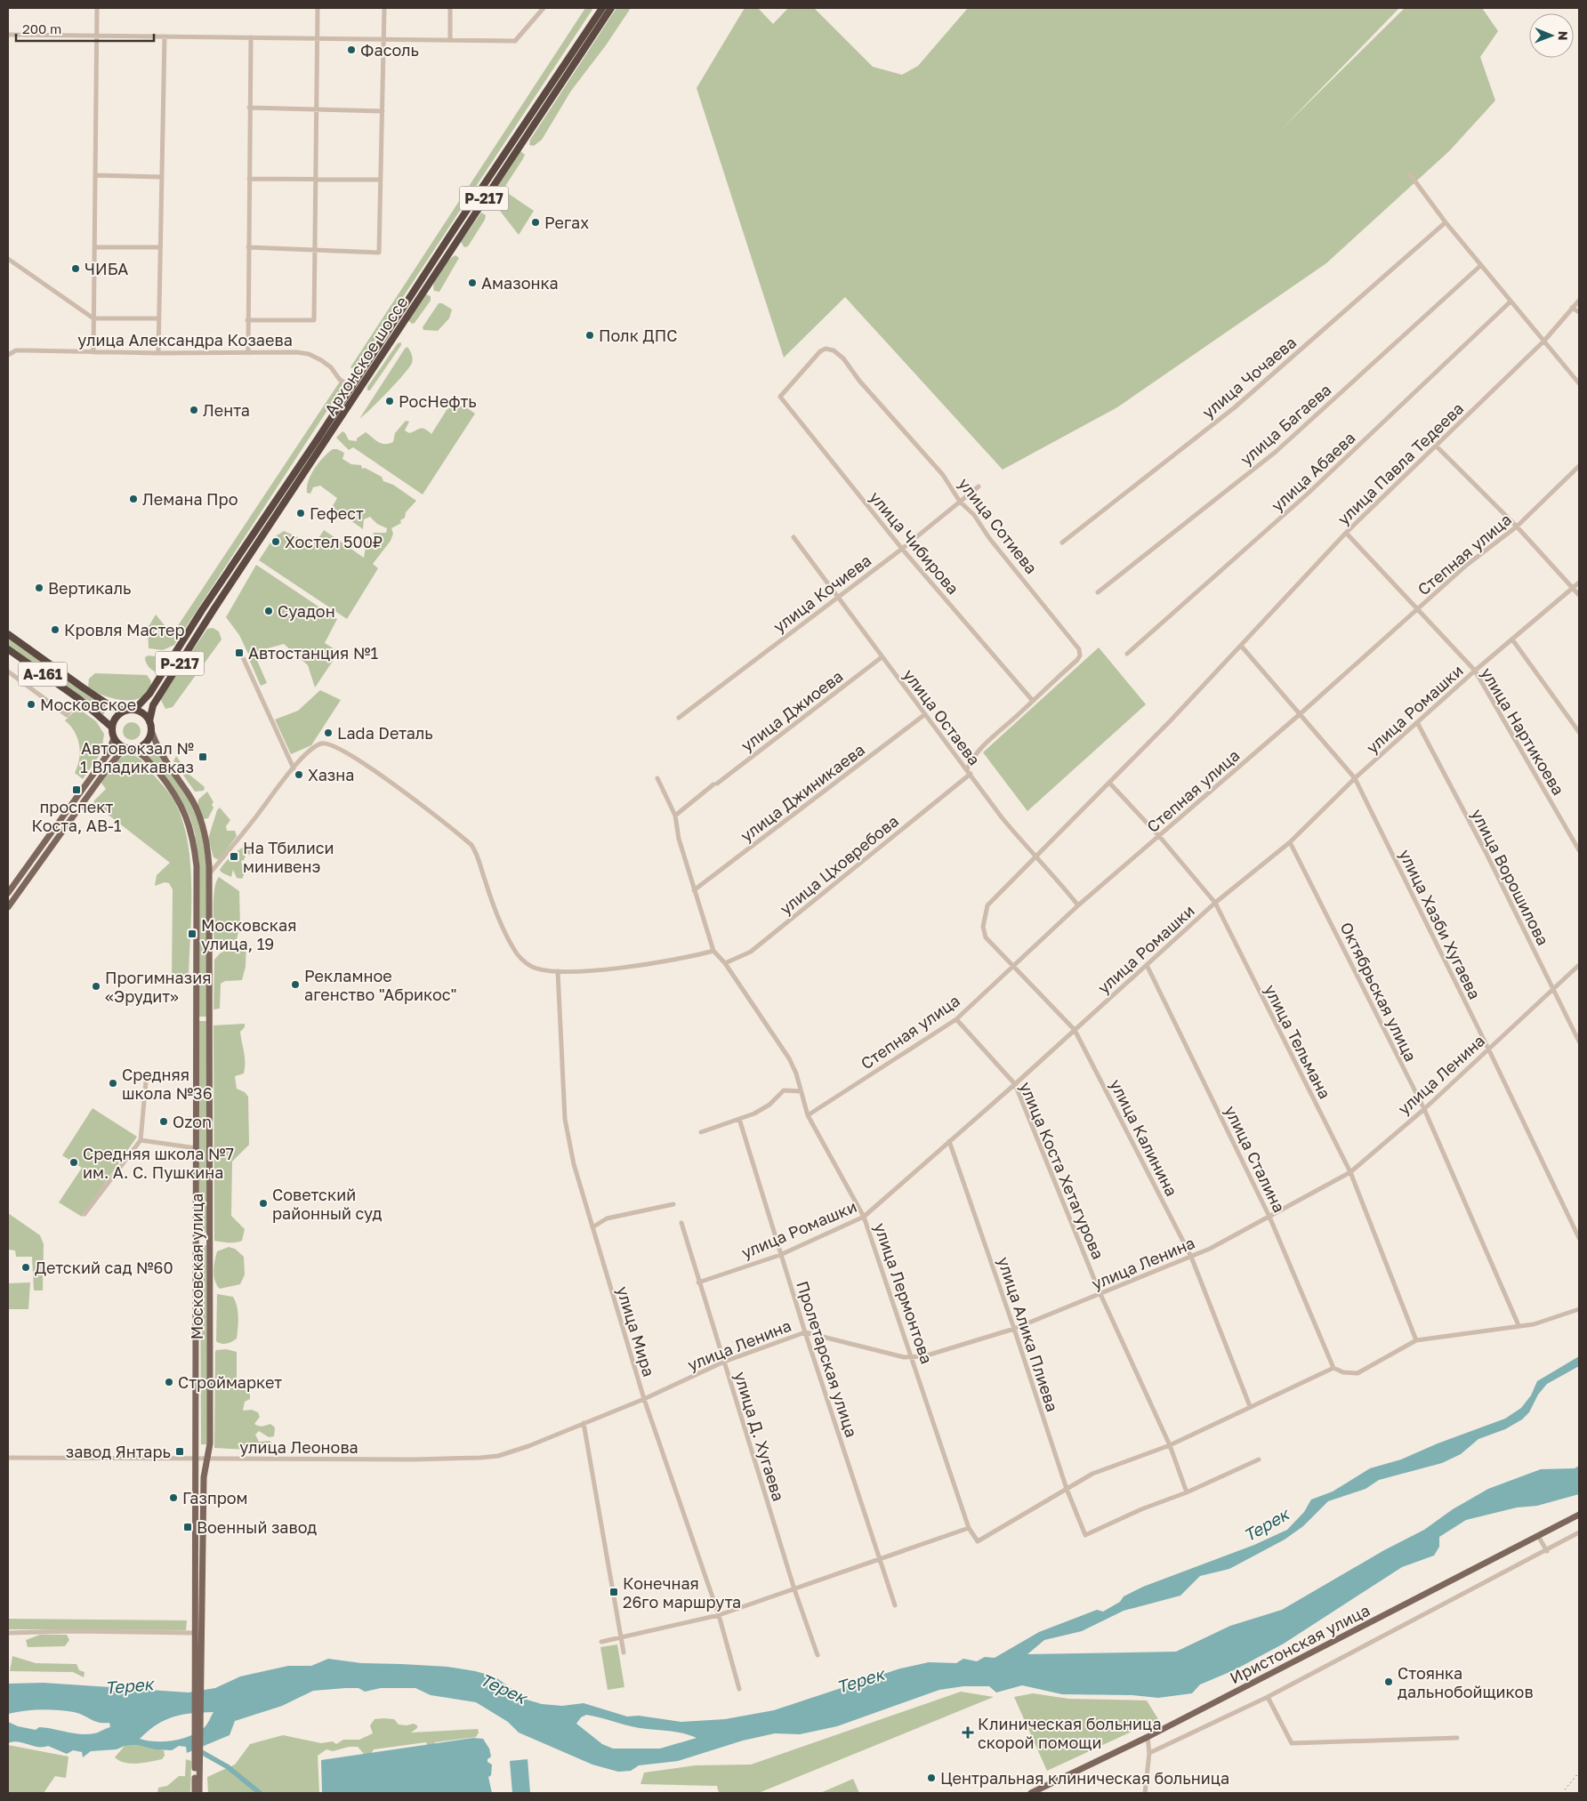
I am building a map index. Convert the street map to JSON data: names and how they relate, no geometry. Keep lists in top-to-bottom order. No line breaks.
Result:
{"streets":{"highway":["Р-217","Архонское шоссе","А-161"],"main road":["Московская улица","Иристонская улица"],"street":["улица Александра Козаева","улица Чочаева","улица Багаева","улица Павла Тедеева","улица Абаева","улица Сотиева","улица Чибирова","Степная улица","улица Кочиева","улица Ромашки","улица Джиоева","улица Остаева","улица Нартикоева","улица Джиникаева","улица Цховребова","улица Ворошилова","улица Хазби Хугаева","Октябрьская улица","улица Тельмана","улица Ленина","улица Калинина","улица Сталина","улица Коста Хетагурова","улица Лермонтова","улица Мира","улица Алика Плиева","Пролетарская улица","улица Д. Хугаева","улица Леонова"]},"crossings":[["улица Александра Козаева","Архонское шоссе"],["Архонское шоссе","А-161"],["Архонское шоссе","Московская улица"],["улица Павла Тедеева","улица Остаева"],["улица Павла Тедеева","улица Нартикоева"],["улица Павла Тедеева","улица Хазби Хугаева"],["улица Павла Тедеева","улица Тельмана"],["улица Павла Тедеева","улица Калинина"],["улица Сотиева","улица Чибирова"],["улица Сотиева","улица Кочиева"],["улица Сотиева","улица Остаева"],["улица Чибирова","улица Кочиева"],["Степная улица","улица Остаева"],["Степная улица","улица Нартикоева"],["Степная улица","улица Хазби Хугаева"],["Степная улица","улица Тельмана"],["Степная улица","улица Калинина"],["Степная улица","улица Коста Хетагурова"],["Степная улица","улица Лермонтова"],["улица Кочиева","улица Остаева"],["А-161","Московская улица"],["улица Ромашки","улица Нартикоева"],["улица Ромашки","улица Ворошилова"],["улица Ромашки","улица Хазби Хугаева"],["улица Ромашки","Октябрьская улица"],["улица Ромашки","улица Тельмана"],["улица Ромашки","улица Калинина"],["улица Ромашки","улица Сталина"],["улица Ромашки","улица Коста Хетагурова"],["улица Ромашки","улица Лермонтова"],["улица Ромашки","улица Алика Плиева"],["улица Ромашки","Пролетарская улица"],["улица Ромашки","улица Д. Хугаева"],["улица Джиоева","улица Остаева"],["улица Остаева","улица Джиникаева"],["улица Остаева","улица Цховребова"],["улица Цховребова","улица Лермонтова"],["улица Ворошилова","улица Ленина"],["улица Хазби Хугаева","улица Ленина"],["Октябрьская улица","улица Ленина"],["улица Тельмана","улица Ленина"],["улица Ленина","улица Калинина"],["улица Ленина","улица Сталина"],["улица Ленина","улица Коста Хетагурова"],["улица Ленина","улица Лермонтова"],["улица Ленина","улица Мира"],["улица Ленина","улица Алика Плиева"],["улица Ленина","Пролетарская улица"],["улица Ленина","улица Д. Хугаева"],["улица Ленина","улица Леонова"],["улица Коста Хетагурова","улица Алика Плиева"],["Московская улица","улица Леонова"]],"water":["Терек"],"places":{"other":["Фасоль","Регах","ЧИБА","Амазонка","Полк ДПС","РосНефть","Лента","Лемана Про","Гефест","Хостел 500₽","Вертикаль","Суадон","Кровля Мастер","Московское","Lada Dеталь","Хазна","Рекламное агенство \"Абрикос\"","Прогимназия «Эрудит»","Средняя школа №36","Ozon","Средняя школа №7 им. А. С. Пушкина","Советский районный суд","Детский сад №60","Строймаркет","Газпром","Стоянка дальнобойщиков","Центральная клиническая больница"],"transit":["Автостанция №1","Автовокзал № 1 Владикавказ","проспект Коста, АВ-1","На Тбилиси минивенэ","Московская улица, 19","завод Янтарь","Военный завод","Конечная 26го маршрута"],"health":["Клиническая больница скорой помощи"]},"scale_bar":"200 m","north":"right"}
